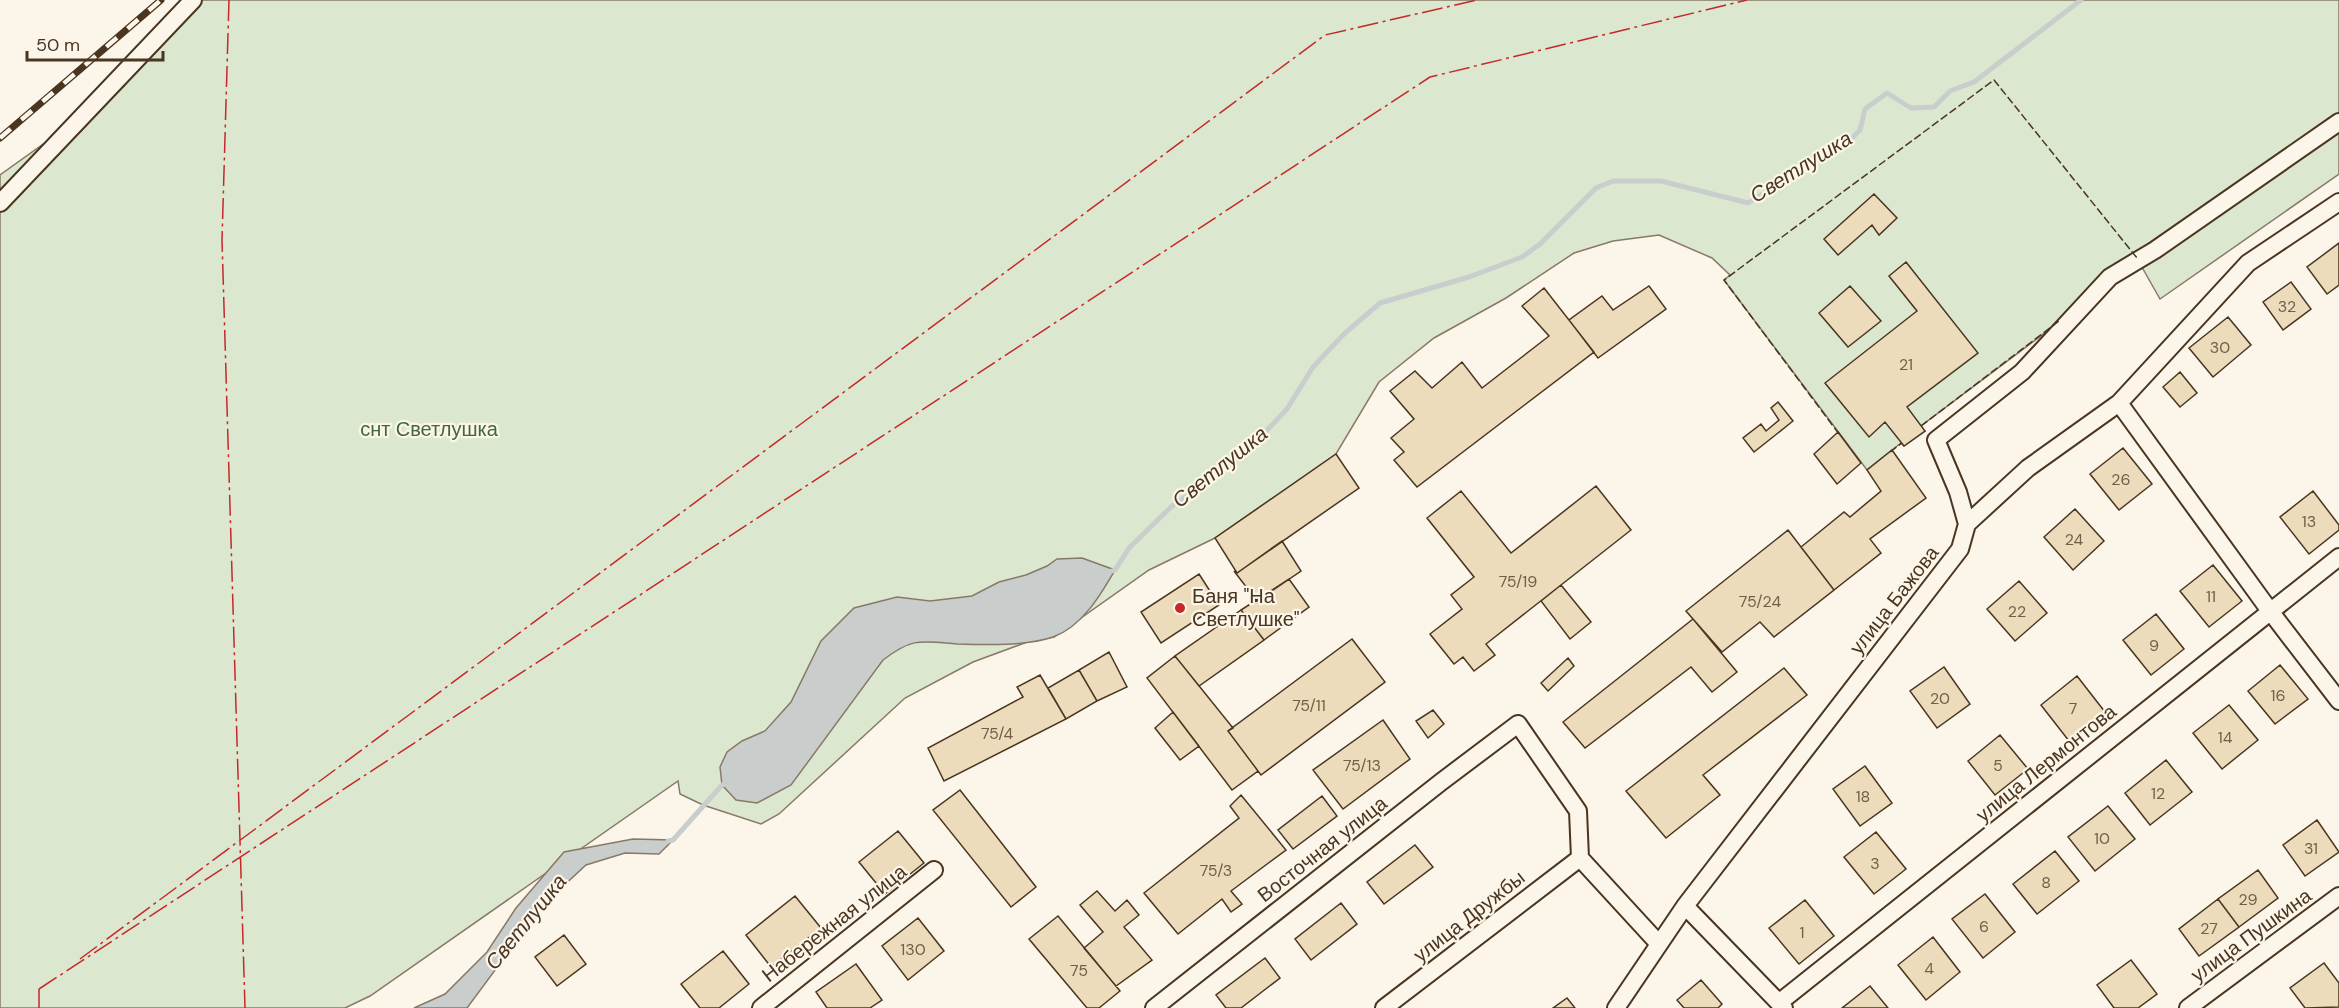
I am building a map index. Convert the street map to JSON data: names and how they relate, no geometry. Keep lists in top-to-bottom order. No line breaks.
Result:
{"streets":{"street":["улица Бажова","улица Лермонтова","Восточная улица","улица Дружбы","Набережная улица","улица Пушкина"]},"crossings":[["Восточная улица","улица Дружбы"]],"water":["Светлушка"],"parks":["снт Светлушка"],"places":["Баня \"На Светлушке\""],"house_numbers":["32","30","21","26","13","24","75/19","11","75/24","22","9","16","20","75/11","7","75/4","14","75/13","5","12","18","10","31","3","75/3","8","29","6","27","1","130","4","75"],"scale_bar":"50 m"}
